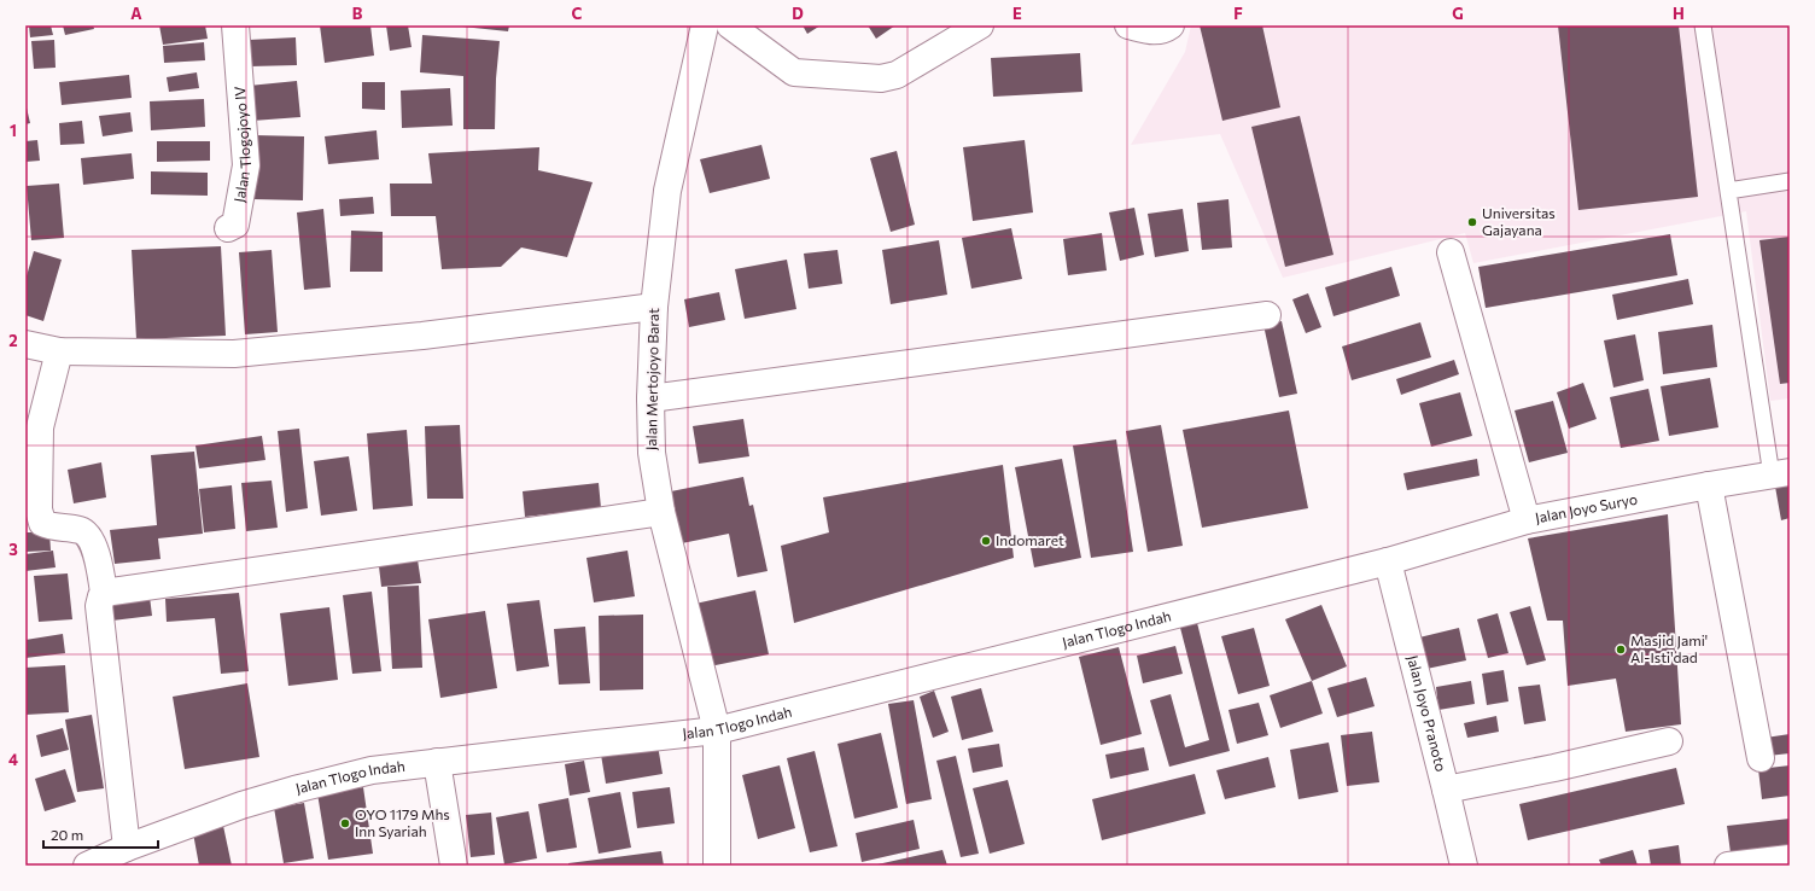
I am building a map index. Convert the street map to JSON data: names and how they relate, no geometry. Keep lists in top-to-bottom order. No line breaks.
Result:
{"streets":{"street":["Jalan Tlogojoyo IV","Jalan Mertojoyo Barat","Jalan Joyo Suryo","Jalan Tlogo Indah","Jalan Joyo Pranoto"]},"crossings":[["Jalan Mertojoyo Barat","Jalan Tlogo Indah"],["Jalan Joyo Suryo","Jalan Tlogo Indah"],["Jalan Joyo Suryo","Jalan Joyo Pranoto"],["Jalan Tlogo Indah","Jalan Joyo Pranoto"]],"places":["Universitas Gajayana","Indomaret","Masjid Jami' Al-Isti'dad","OYO 1179 Mhs Inn Syariah"],"scale_bar":"20 m","grid":{"columns":["A","B","C","D","E","F","G","H"],"rows":["1","2","3","4"]}}
